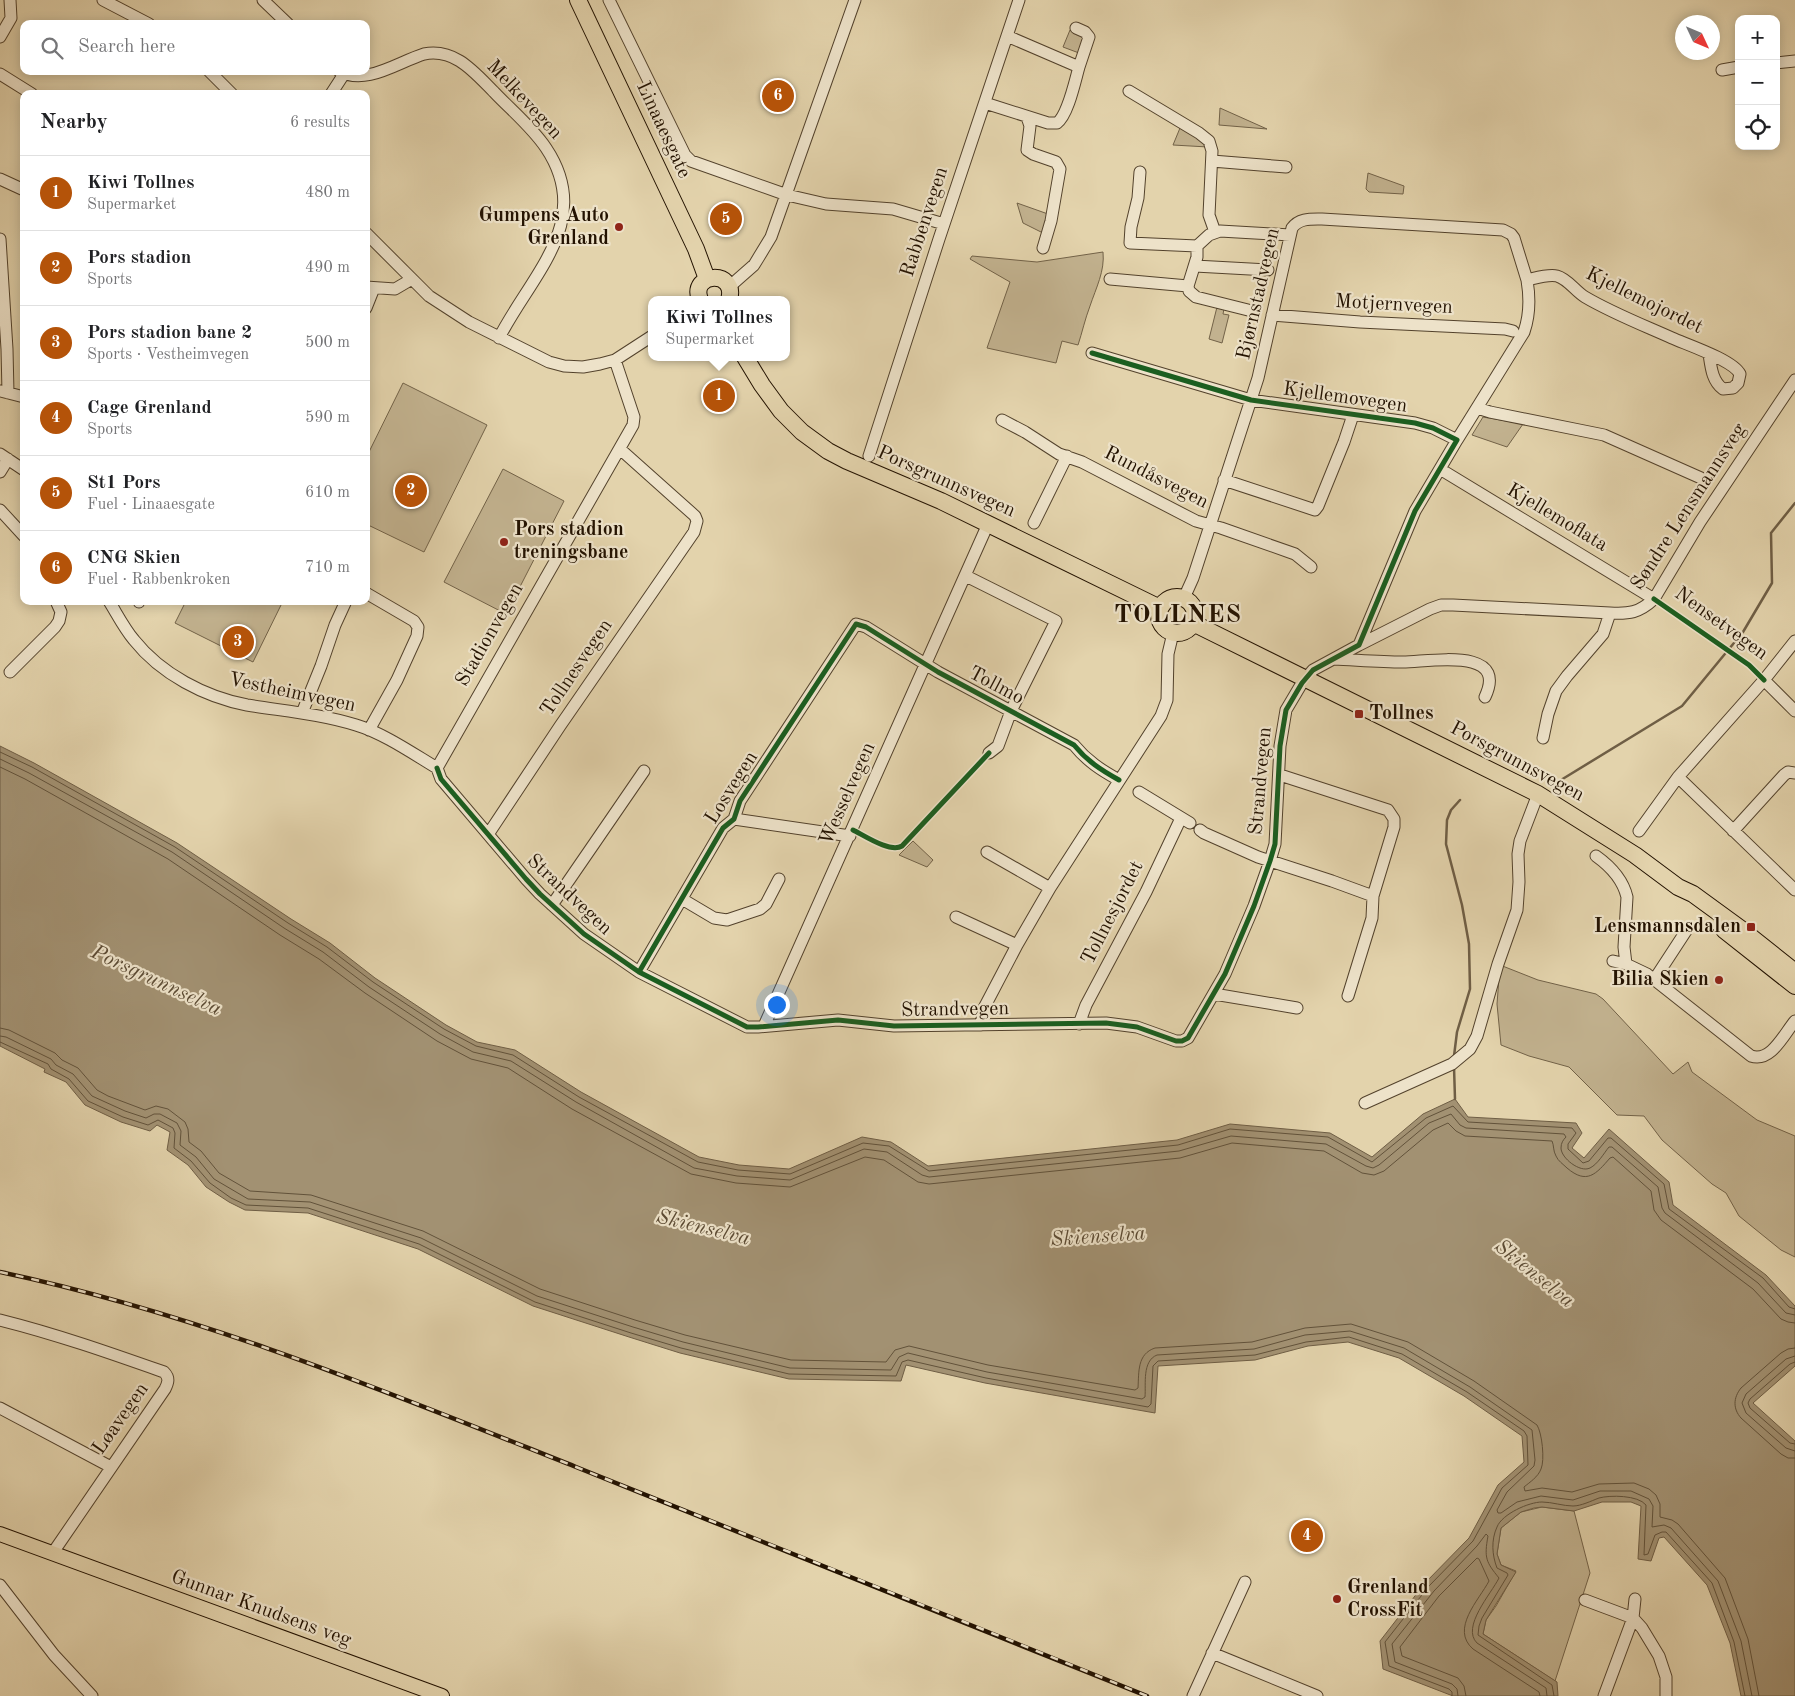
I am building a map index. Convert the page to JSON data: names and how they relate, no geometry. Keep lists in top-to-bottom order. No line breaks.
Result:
{"streets":{"highway":["Linaaesgate","Porsgrunnsvegen"],"main road":["Gunnar Knudsens veg"],"street":["Melkevegen","Rabbenvegen","Bjørnstadvegen","Kjellemojordet","Motjernvegen","Kjellemovegen","Rundåsvegen","Søndre Lensmannsveg","Kjellemoflata","Nensetvegen","Stadionvegen","Tollnesvegen","Tollmo","Vestheimvegen","Strandvegen","Losvegen","Wesselvegen","Tollnesjordet","Løavegen"]},"crossings":[["Bjørnstadvegen","Kjellemojordet"],["Bjørnstadvegen","Motjernvegen"],["Bjørnstadvegen","Kjellemovegen"],["Bjørnstadvegen","Rundåsvegen"],["Bjørnstadvegen","Porsgrunnsvegen"],["Porsgrunnsvegen","Strandvegen"],["Porsgrunnsvegen","Wesselvegen"],["Søndre Lensmannsveg","Kjellemoflata"],["Stadionvegen","Tollnesvegen"],["Stadionvegen","Vestheimvegen"],["Stadionvegen","Strandvegen"],["Tollnesvegen","Strandvegen"],["Tollmo","Losvegen"],["Tollmo","Wesselvegen"],["Vestheimvegen","Strandvegen"],["Strandvegen","Losvegen"],["Strandvegen","Wesselvegen"],["Strandvegen","Tollnesjordet"],["Losvegen","Wesselvegen"],["Løavegen","Gunnar Knudsens veg"]],"districts":["TOLLNES"],"water":["Porsgrunnselva","Skienselva"],"places":{"other":["Gumpens Auto Grenland","Pors stadion treningsbane","Bilia Skien","Grenland CrossFit"],"transit":["Tollnes","Lensmannsdalen"]},"north":"bottom right","page":{"map_buttons":["+","−"],"search":"Search here","pins":["6","5","1","2","3","4"],"heading":["Nearby","6 results"],"list":[{"mark":"1","name":"Kiwi Tollnes","note":"Supermarket","value":"480 m"},{"mark":"2","name":"Pors stadion","note":"Sports","value":"490 m"},{"mark":"3","name":"Pors stadion bane 2","note":"Sports · Vestheimvegen","value":"500 m"},{"mark":"4","name":"Cage Grenland","note":"Sports","value":"590 m"},{"mark":"5","name":"St1 Pors","note":"Fuel · Linaaesgate","value":"610 m"},{"mark":"6","name":"CNG Skien","note":"Fuel · Rabbenkroken","value":"710 m"}],"popup":["Kiwi Tollnes","Supermarket"]}}
